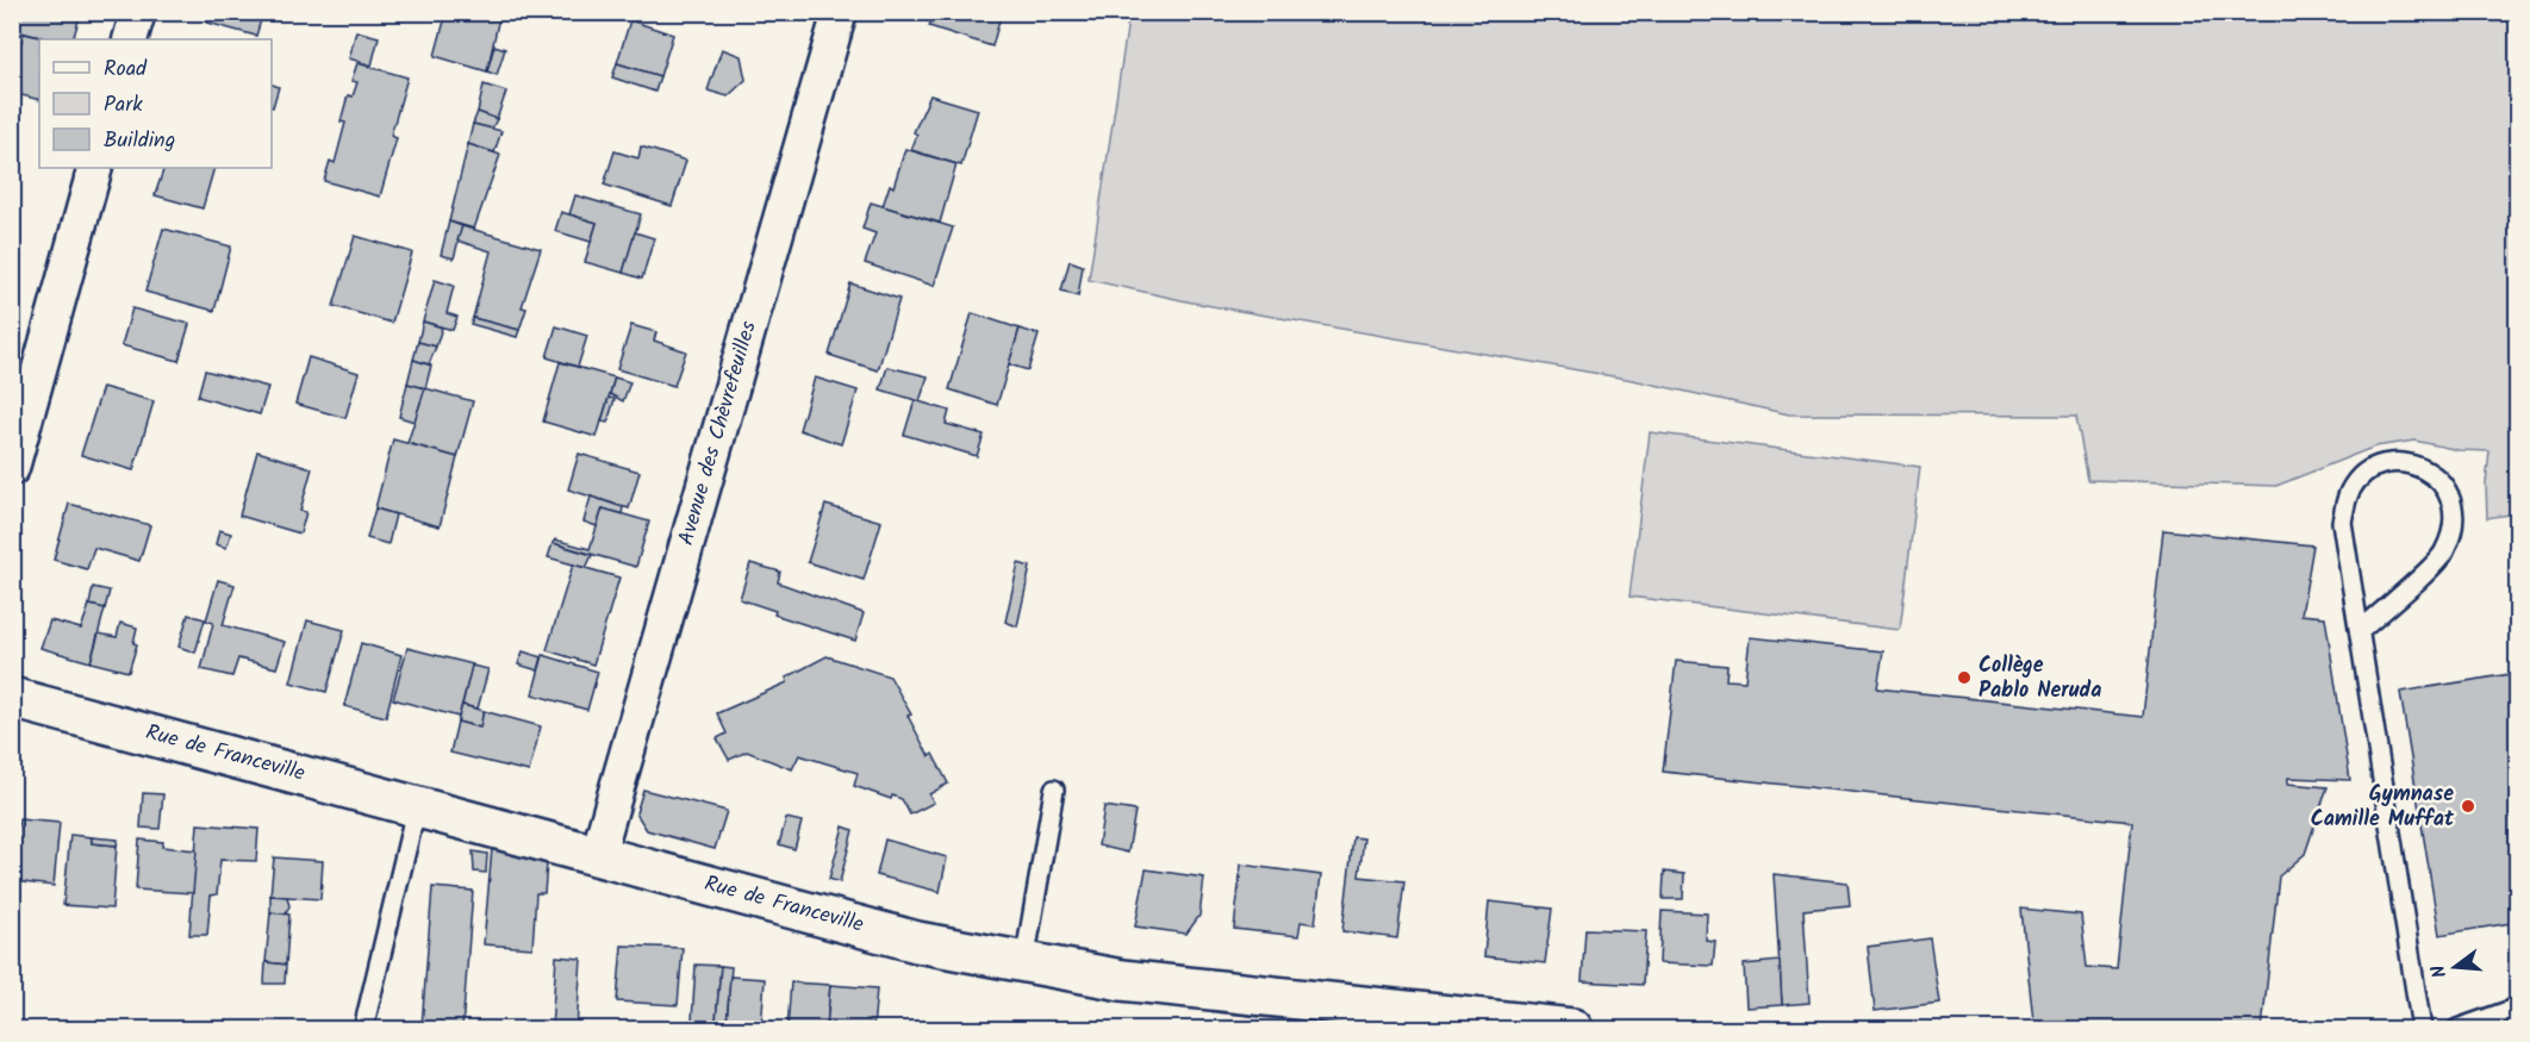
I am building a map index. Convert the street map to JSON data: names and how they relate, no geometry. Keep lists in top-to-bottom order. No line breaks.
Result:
{"streets":{"street":["Avenue des Chèvrefeuilles","Rue de Franceville"]},"crossings":[["Avenue des Chèvrefeuilles","Rue de Franceville"]],"places":["Collège Pablo Neruda","Gymnase Camille Muffat"],"legend":["Road","Park","Building"],"north":"left"}
